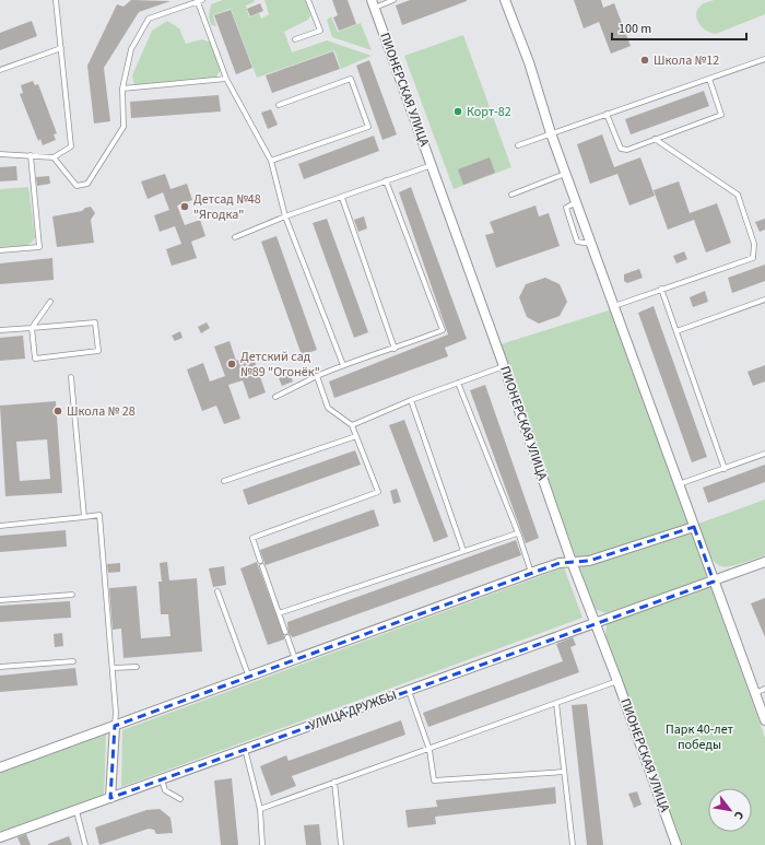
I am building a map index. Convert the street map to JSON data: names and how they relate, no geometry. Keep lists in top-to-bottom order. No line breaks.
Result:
{"streets":{"street":["ПИОНЕРСКАЯ УЛИЦА","УЛИЦА ДРУЖБЫ"]},"crossings":[["ПИОНЕРСКАЯ УЛИЦА","УЛИЦА ДРУЖБЫ"]],"parks":["Парк 40-лет победы"],"places":["Школа №12","Корт-82","Детсад №48 \"Ягодка\"","Детский сад №89 \"Огонёк\"","Школа № 28"],"scale_bar":"100 m","north":"bottom right"}
